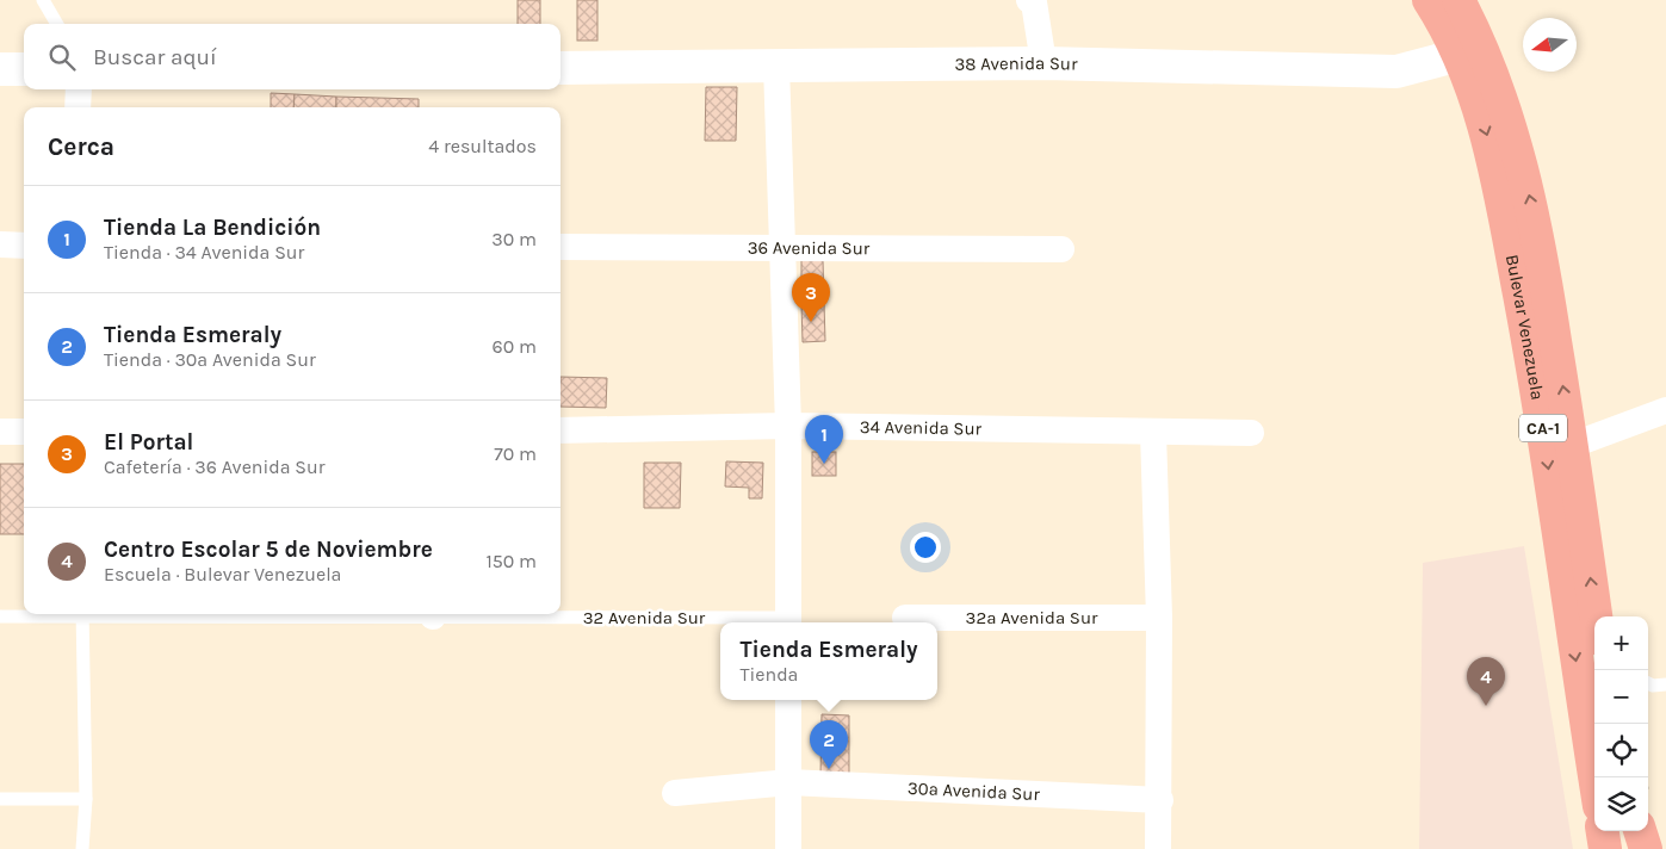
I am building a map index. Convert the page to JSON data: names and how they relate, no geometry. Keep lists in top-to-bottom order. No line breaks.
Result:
{"streets":{"highway":["Bulevar Venezuela","CA-1"],"main road":["38 Avenida Sur"],"street":["36 Avenida Sur","34 Avenida Sur","32a Avenida Sur","30a Avenida Sur"],"lane":["32 Avenida Sur"]},"crossings":[["38 Avenida Sur","Bulevar Venezuela"]],"north":"left","page":{"search":"Buscar aquí","heading":["Cerca","4 resultados"],"list":[{"mark":"1","name":"Tienda La Bendición","note":"Tienda · 34 Avenida Sur","value":"30 m"},{"mark":"2","name":"Tienda Esmeraly","note":"Tienda · 30a Avenida Sur","value":"60 m"},{"mark":"3","name":"El Portal","note":"Cafetería · 36 Avenida Sur","value":"70 m"},{"mark":"4","name":"Centro Escolar 5 de Noviembre","note":"Escuela · Bulevar Venezuela","value":"150 m"}],"pins":["3","1","4","2"],"map_buttons":["+","−"],"popup":["Tienda Esmeraly","Tienda"]}}
